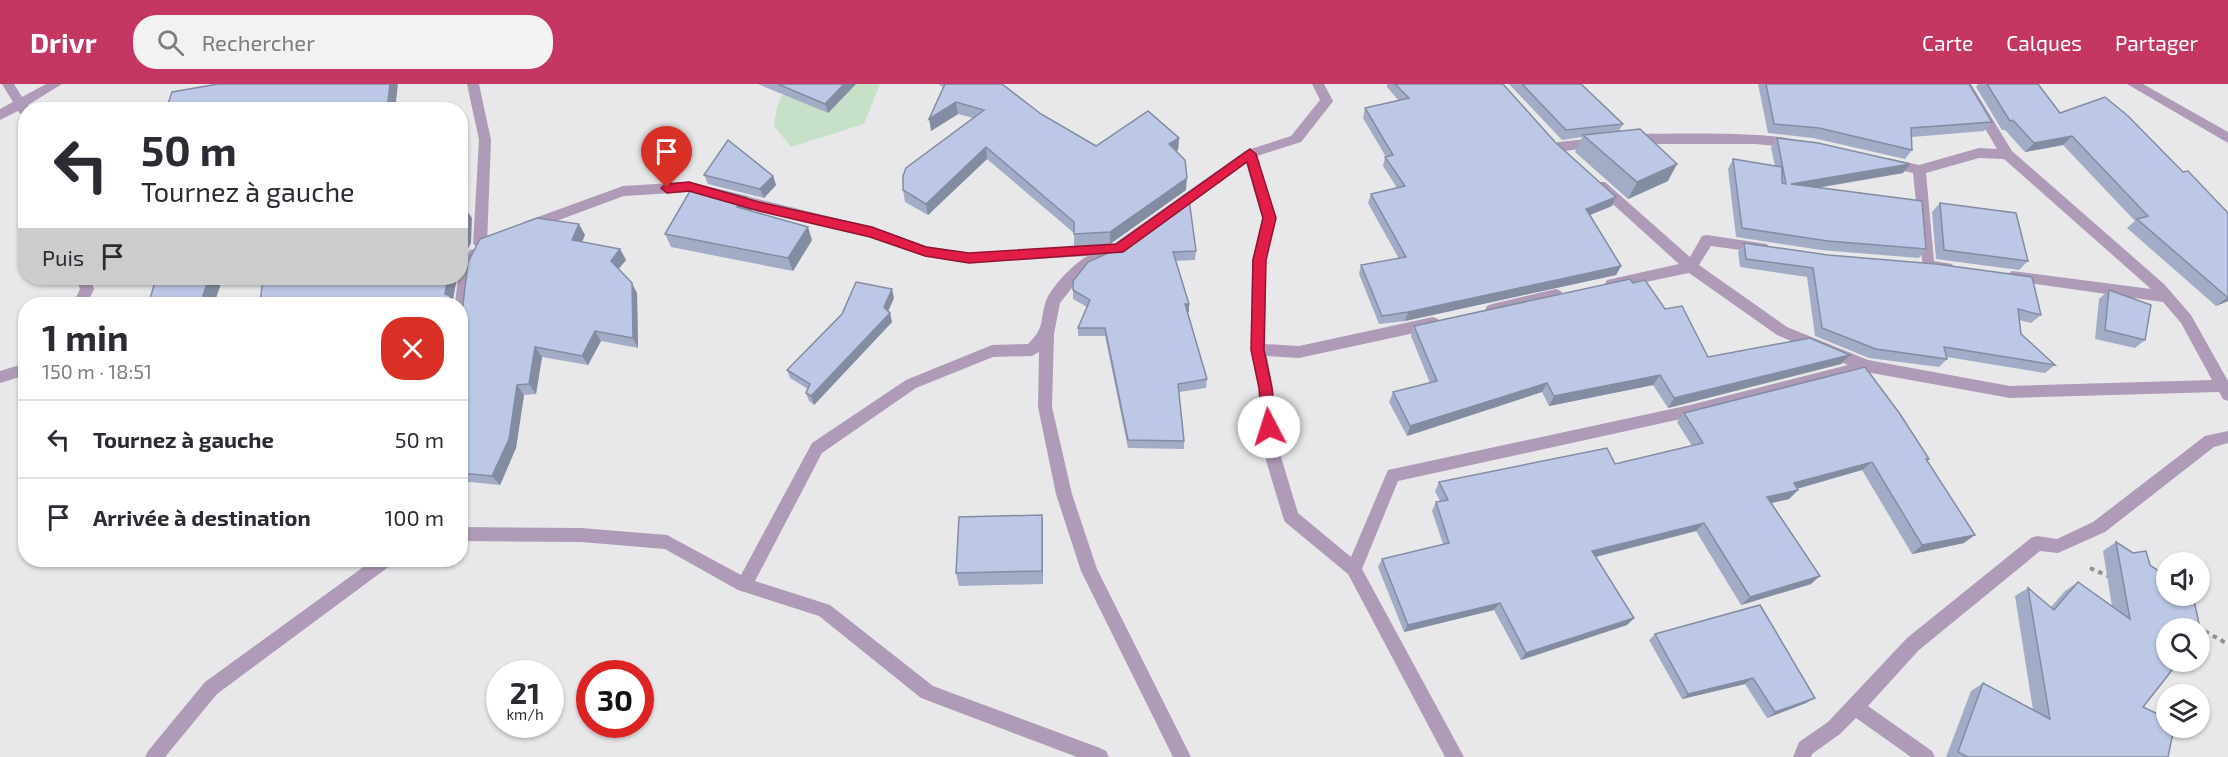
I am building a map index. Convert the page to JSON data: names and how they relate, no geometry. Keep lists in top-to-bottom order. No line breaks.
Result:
{"page":{"header":"Drivr","search":"Rechercher","nav":["Carte","Calques","Partager"],"turn":["50 m","Tournez à gauche"],"then":"Puis","heading":["1 min","150 m · 18:51"],"list":[{"name":"Tournez à gauche","value":"50 m"},{"name":"Arrivée à destination","value":"100 m"}],"speed":"21 km/h","limit":"30"}}
